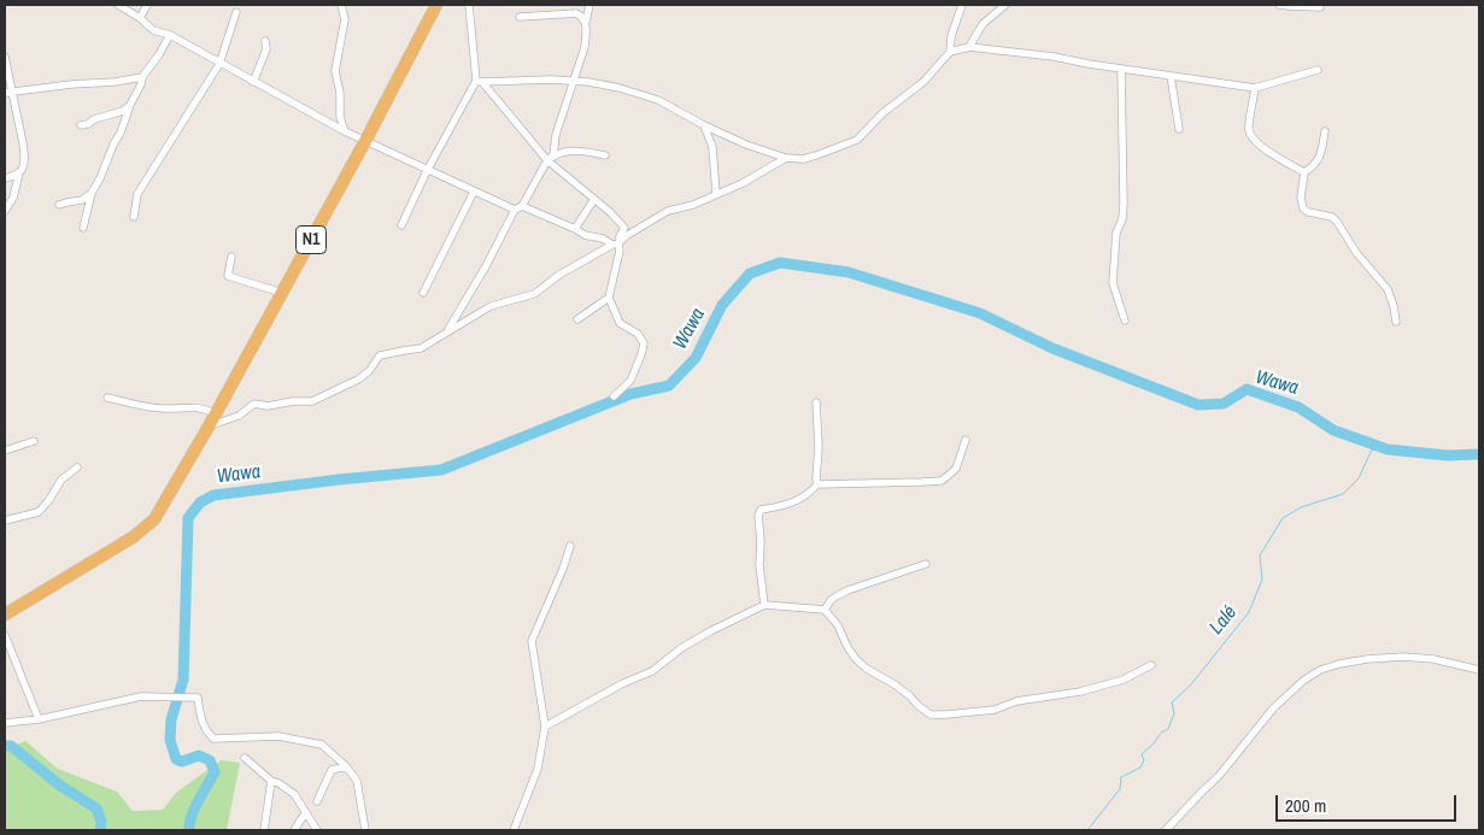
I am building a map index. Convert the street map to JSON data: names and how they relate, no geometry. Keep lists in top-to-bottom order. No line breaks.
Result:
{"streets":{"highway":["N1"]},"water":["Wawa","Lalé"],"scale_bar":"200 m"}
